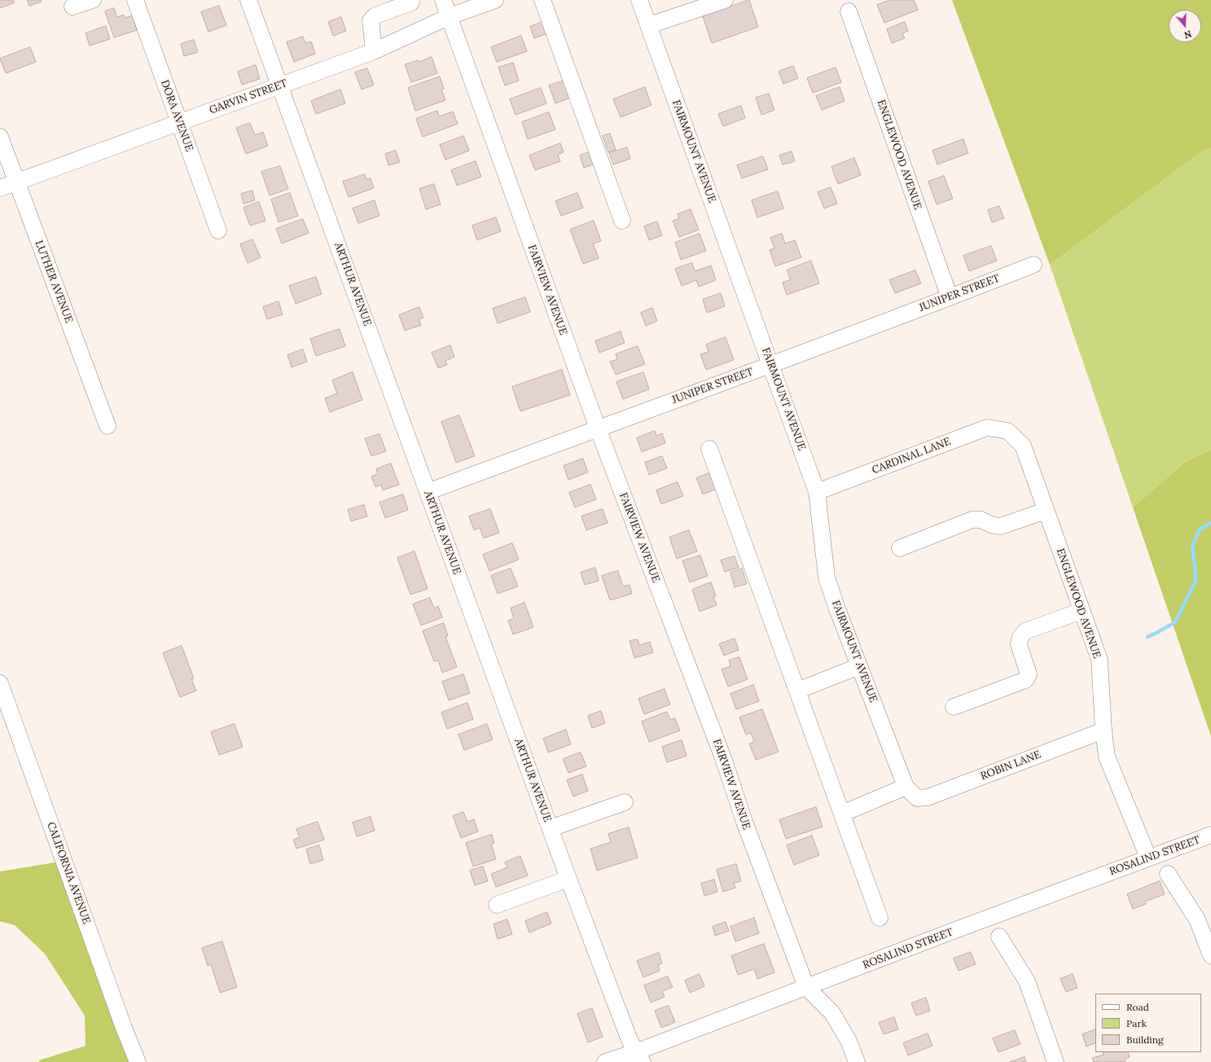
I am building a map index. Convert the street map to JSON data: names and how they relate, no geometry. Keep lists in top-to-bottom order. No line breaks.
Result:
{"streets":{"street":["GARVIN STREET","DORA AVENUE","FAIRMOUNT AVENUE","ENGLEWOOD AVENUE","LUTHER AVENUE","ARTHUR AVENUE","FAIRVIEW AVENUE","JUNIPER STREET","CARDINAL LANE","ROBIN LANE","ROSALIND STREET","CALIFORNIA AVENUE"]},"crossings":[["GARVIN STREET","DORA AVENUE"],["GARVIN STREET","LUTHER AVENUE"],["GARVIN STREET","ARTHUR AVENUE"],["GARVIN STREET","FAIRVIEW AVENUE"],["FAIRMOUNT AVENUE","JUNIPER STREET"],["FAIRMOUNT AVENUE","CARDINAL LANE"],["FAIRMOUNT AVENUE","ROBIN LANE"],["ENGLEWOOD AVENUE","JUNIPER STREET"],["ENGLEWOOD AVENUE","CARDINAL LANE"],["ENGLEWOOD AVENUE","ROBIN LANE"],["ENGLEWOOD AVENUE","ROSALIND STREET"],["ARTHUR AVENUE","JUNIPER STREET"],["ARTHUR AVENUE","ROSALIND STREET"],["FAIRVIEW AVENUE","JUNIPER STREET"],["FAIRVIEW AVENUE","ROSALIND STREET"]],"legend":["Road","Park","Building"],"north":"bottom"}
